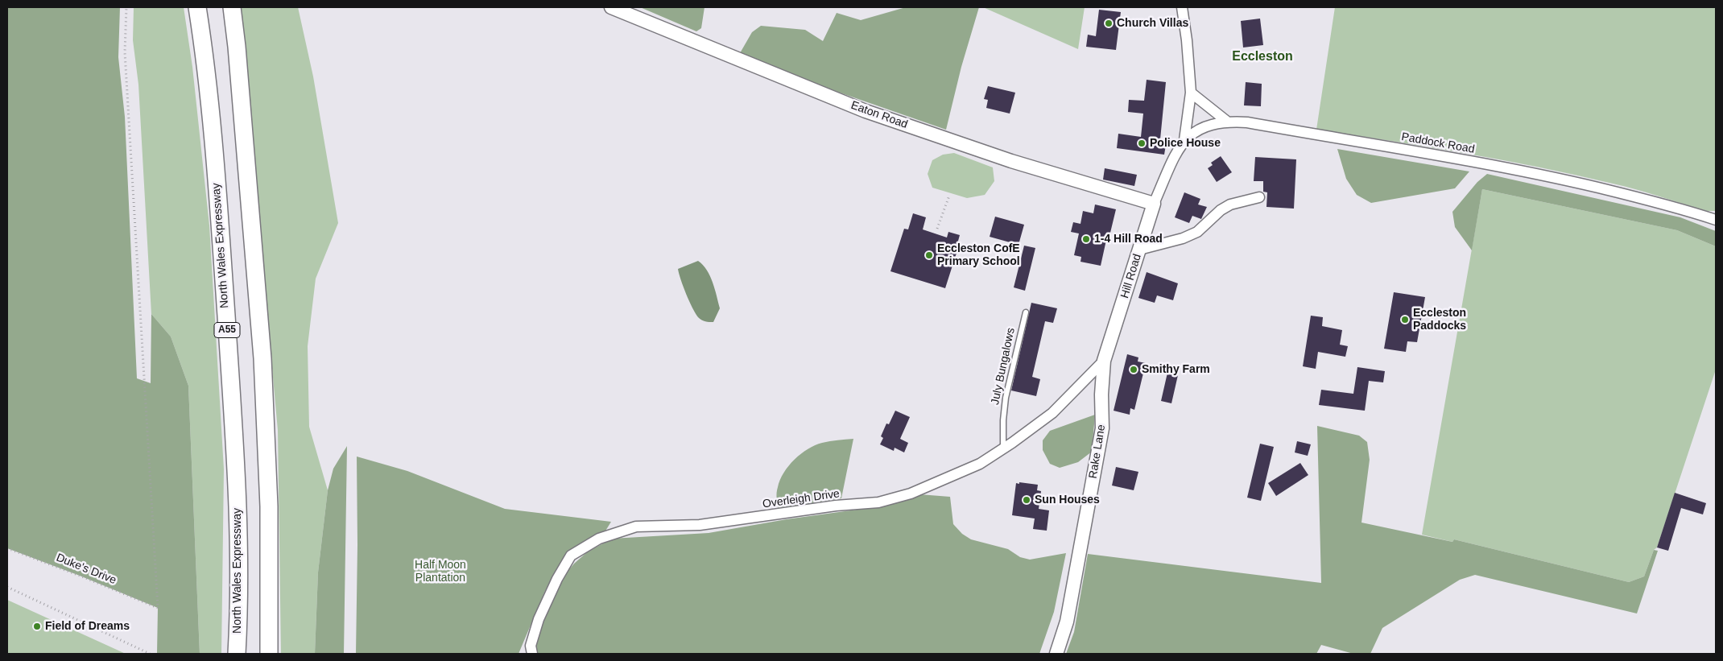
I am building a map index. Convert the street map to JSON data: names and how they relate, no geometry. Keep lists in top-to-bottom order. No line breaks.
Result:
{"streets":{"highway":["North Wales Expressway","A55"],"street":["Eaton Road","Paddock Road","Hill Road","Rake Lane","Overleigh Drive"],"lane":["July Bungalows"],"path":["Duke's Drive"]},"crossings":[["Eaton Road","Hill Road"],["Paddock Road","Hill Road"],["Hill Road","Rake Lane"],["July Bungalows","Overleigh Drive"],["Rake Lane","Overleigh Drive"]],"districts":["Eccleston"],"parks":["Half Moon Plantation"],"places":["Church Villas","Police House","1-4 Hill Road","Eccleston CofE Primary School","Eccleston Paddocks","Smithy Farm","Sun Houses","Field of Dreams"]}
